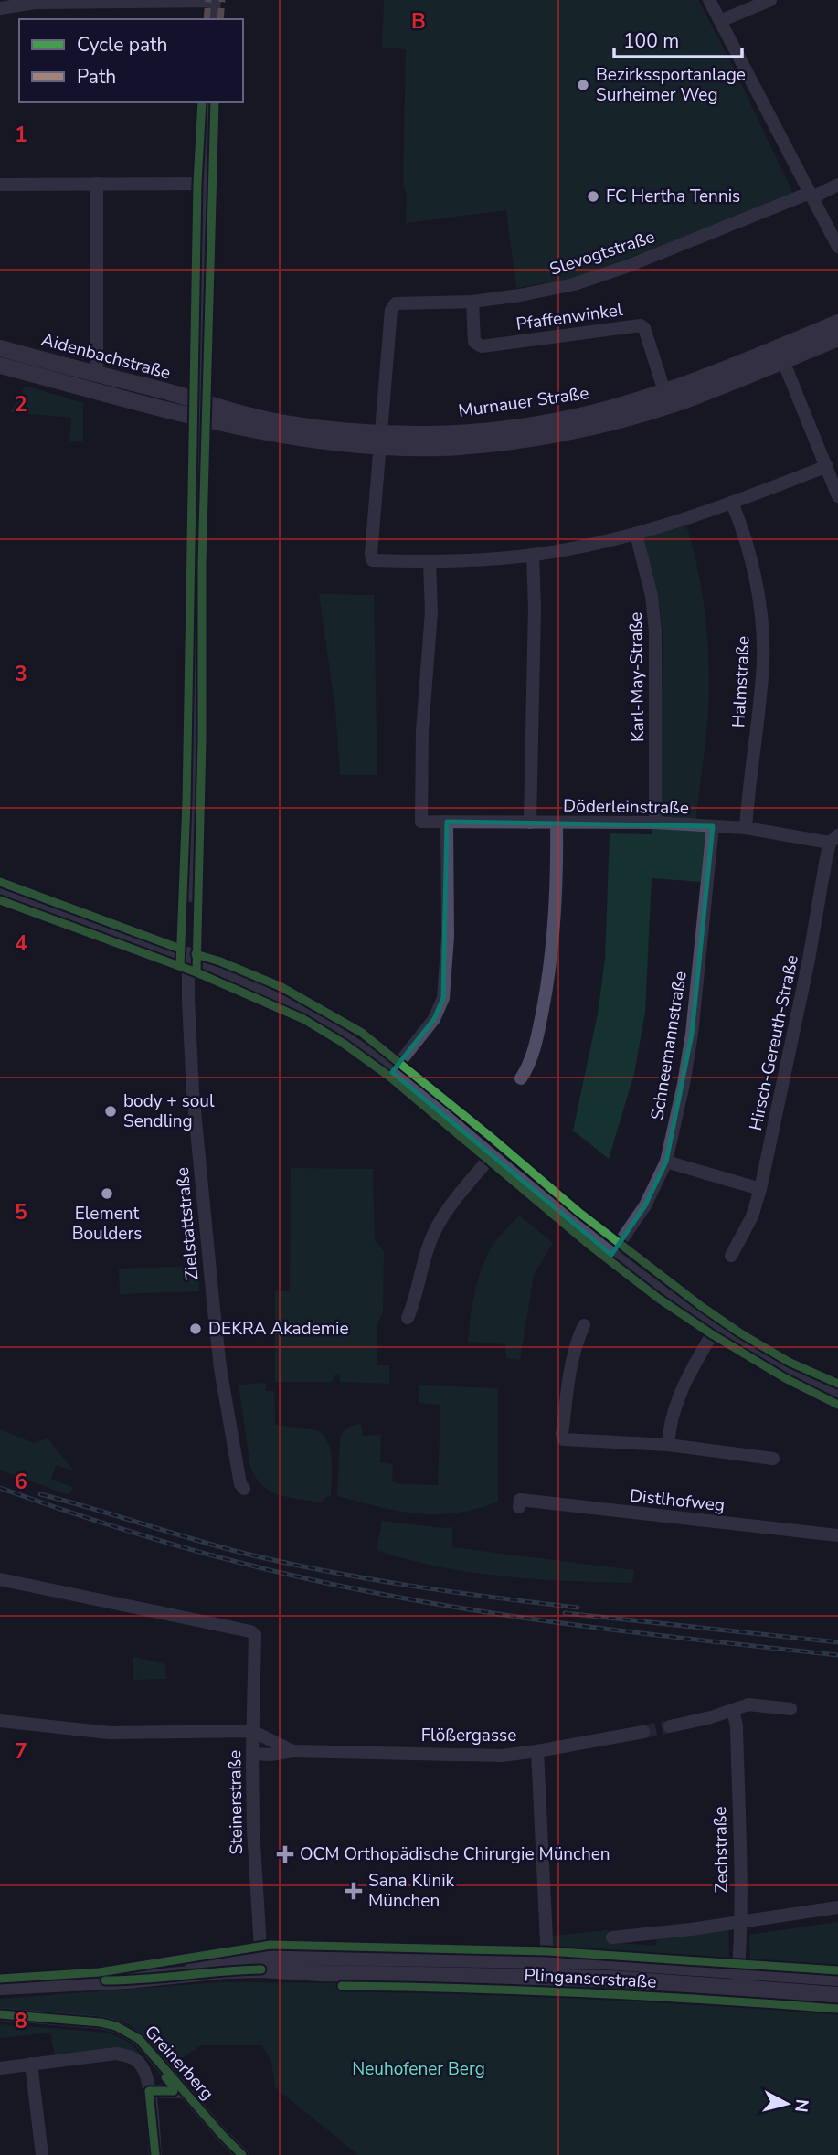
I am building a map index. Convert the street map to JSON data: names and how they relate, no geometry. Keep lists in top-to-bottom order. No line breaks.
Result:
{"streets":{"main road":["Aidenbachstraße","Murnauer Straße","Plinganserstraße"],"street":["Slevogtstraße","Pfaffenwinkel","Karl-May-Straße","Halmstraße","Döderleinstraße","Hirsch-Gereuth-Straße","Schneemannstraße","Zielstattstraße","Distlhofweg","Flößergasse","Steinerstraße","Zechstraße","Greinerberg"]},"crossings":[["Slevogtstraße","Pfaffenwinkel"],["Slevogtstraße","Murnauer Straße"],["Pfaffenwinkel","Murnauer Straße"],["Aidenbachstraße","Murnauer Straße"],["Karl-May-Straße","Döderleinstraße"],["Halmstraße","Döderleinstraße"],["Döderleinstraße","Hirsch-Gereuth-Straße"],["Döderleinstraße","Schneemannstraße"],["Flößergasse","Steinerstraße"],["Steinerstraße","Plinganserstraße"],["Zechstraße","Plinganserstraße"]],"parks":["Neuhofener Berg"],"places":{"other":["Bezirkssportanlage Surheimer Weg","FC Hertha Tennis","body + soul Sendling","Element Boulders","DEKRA Akademie"],"health":["OCM Orthopädische Chirurgie München","Sana Klinik München"]},"legend":["Cycle path","Path"],"scale_bar":"100 m","north":"right","grid":{"columns":["B"],"rows":["1","2","3","4","5","6","7","8"]}}
